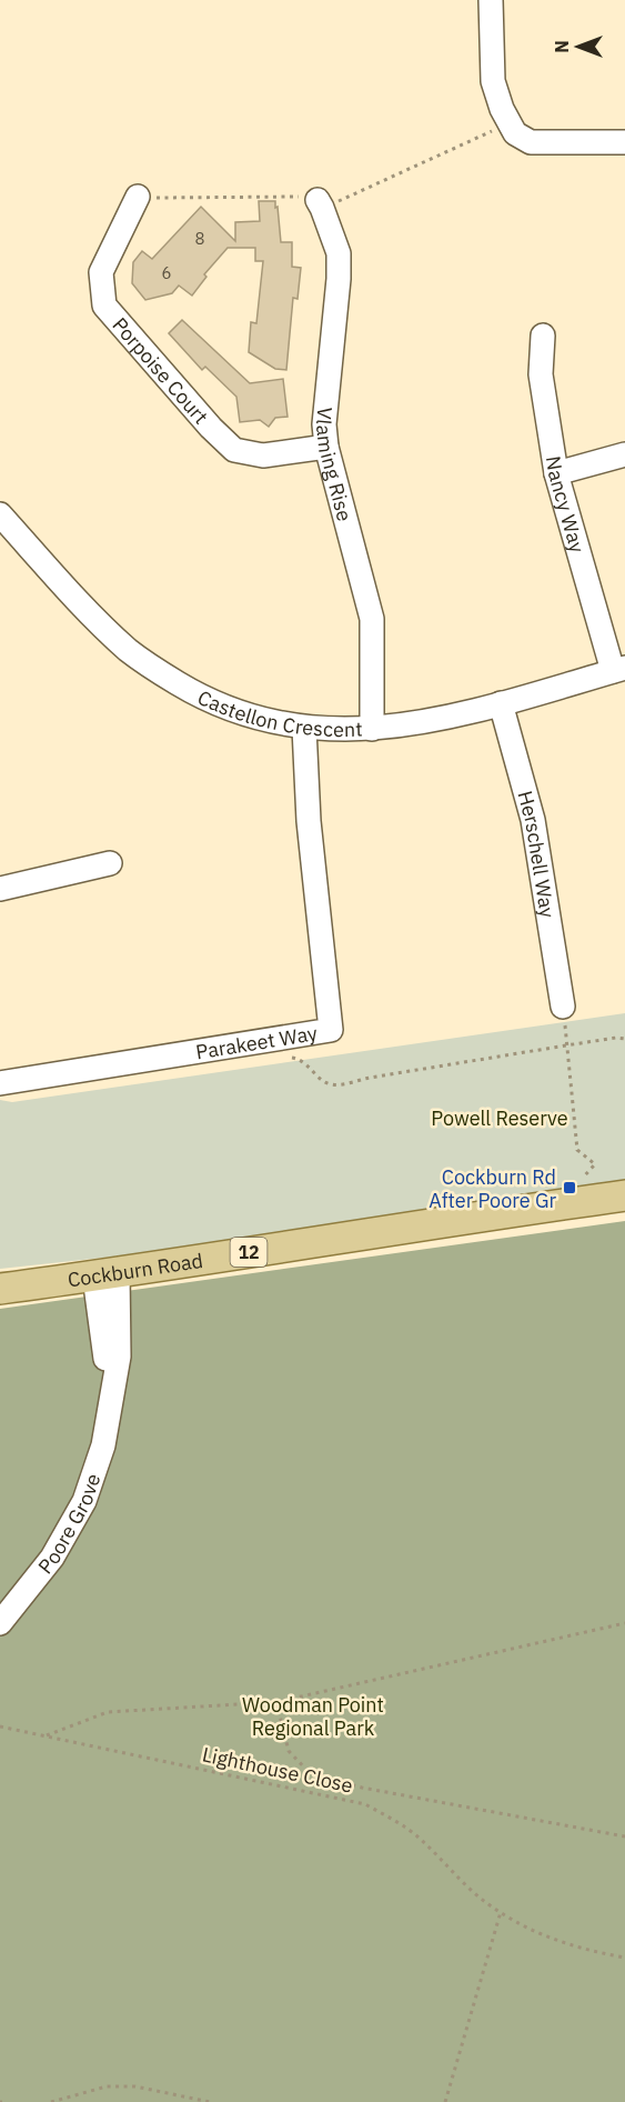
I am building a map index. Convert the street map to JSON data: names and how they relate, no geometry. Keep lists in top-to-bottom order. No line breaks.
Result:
{"streets":{"main road":["12","Cockburn Road"],"street":["Porpoise Court","Vlaming Rise","Nancy Way","Castellon Crescent","Herschell Way","Parakeet Way","Poore Grove"],"path":["Lighthouse Close"]},"crossings":[["Porpoise Court","Vlaming Rise"],["Vlaming Rise","Castellon Crescent"],["Nancy Way","Castellon Crescent"],["Castellon Crescent","Herschell Way"],["Castellon Crescent","Parakeet Way"],["Cockburn Road","Poore Grove"]],"parks":["Powell Reserve","Woodman Point Regional Park"],"places":{"transit":["Cockburn Rd After Poore Gr"]},"house_numbers":["8","6"],"north":"left"}
